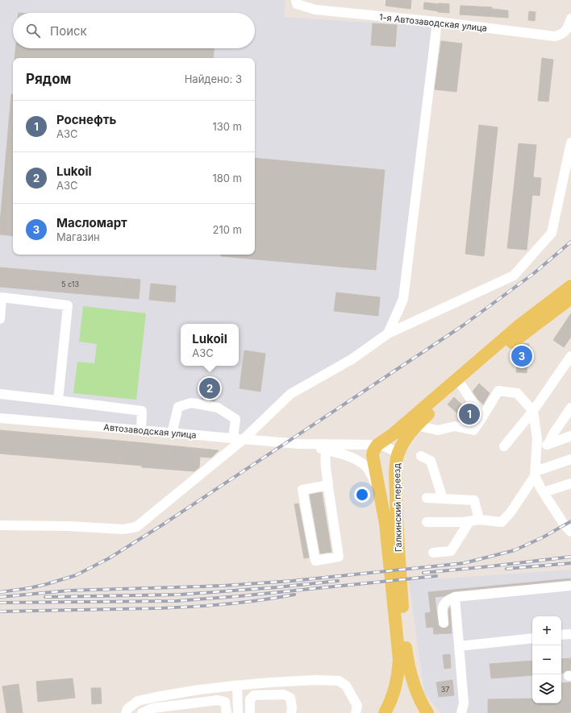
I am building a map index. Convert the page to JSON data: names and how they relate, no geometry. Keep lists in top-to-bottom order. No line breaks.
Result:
{"streets":{"main road":["Галкинский переезд"],"street":["1-я Автозаводская улица","Автозаводская улица"]},"house_numbers":["5 с13","37"],"page":{"search":"Поиск","heading":["Рядом","Найдено: 3"],"list":[{"mark":"1","name":"Роснефть","note":"АЗС","value":"130 m"},{"mark":"2","name":"Lukoil","note":"АЗС","value":"180 m"},{"mark":"3","name":"Масломарт","note":"Магазин","value":"210 m"}],"popup":["Lukoil","АЗС"],"pins":["3","2","1"],"map_buttons":["+","−"]}}
